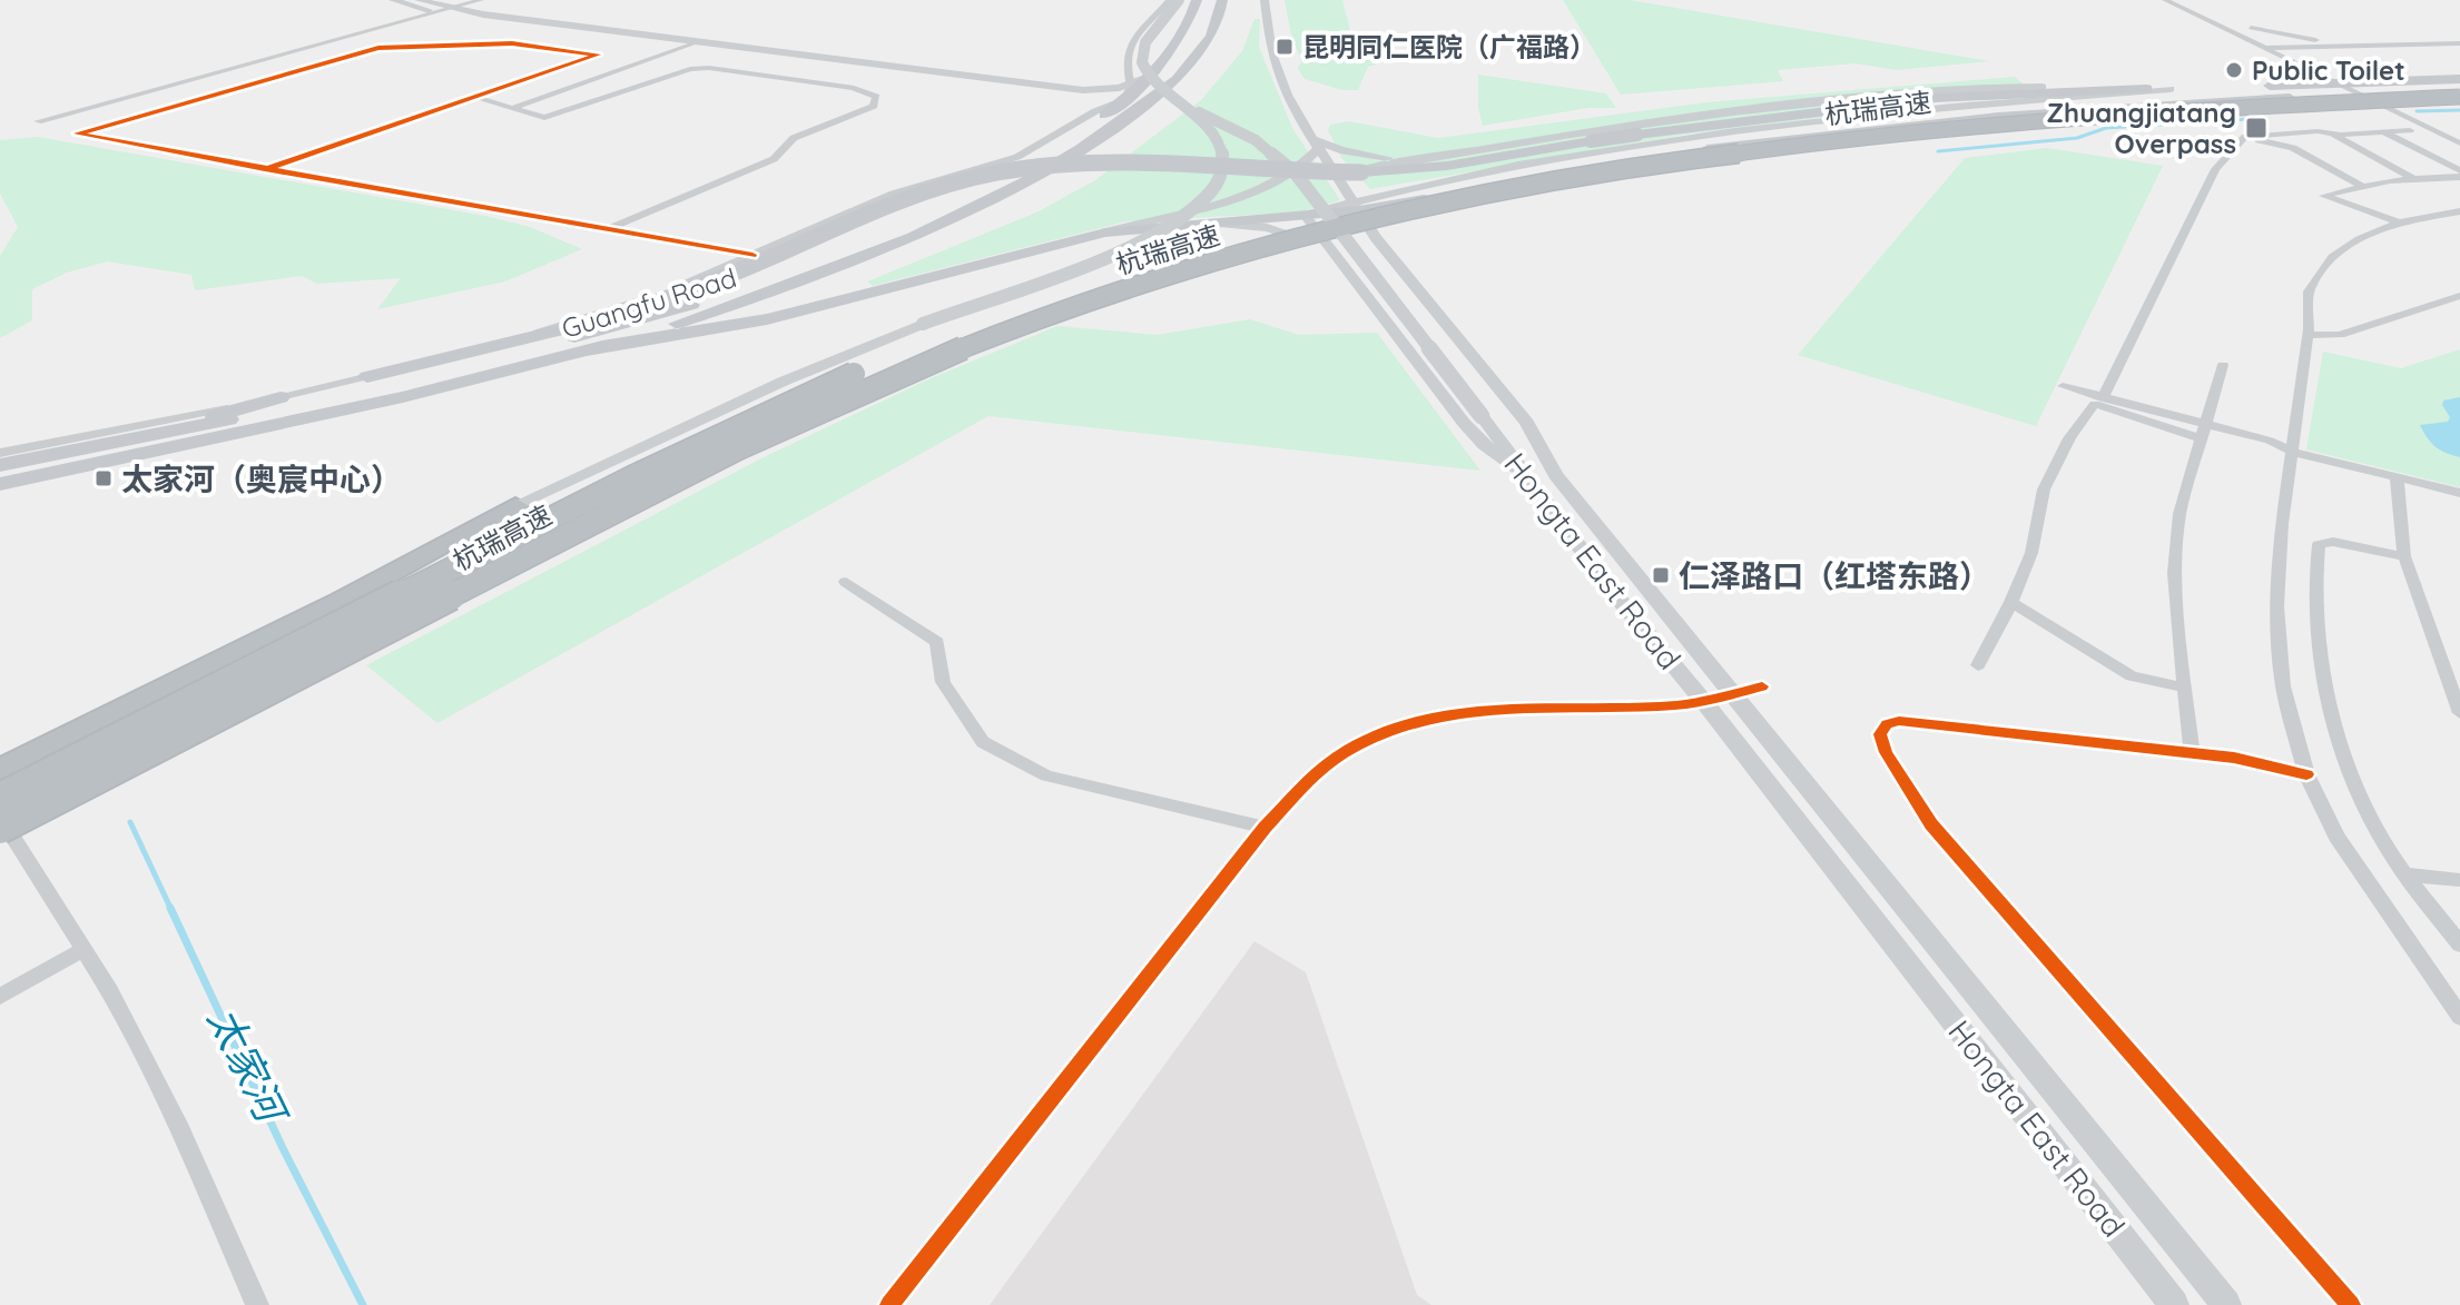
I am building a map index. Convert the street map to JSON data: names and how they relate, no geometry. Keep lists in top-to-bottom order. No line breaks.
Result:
{"streets":{"highway":["杭瑞高速"],"main road":["Guangfu Road","Hongta East Road"]},"water":["太家河"],"places":{"transit":["昆明同仁医院（广福路）","Zhuangjiatang Overpass","太家河（奥宸中心）","仁泽路口（红塔东路）"],"other":["Public Toilet"]}}
